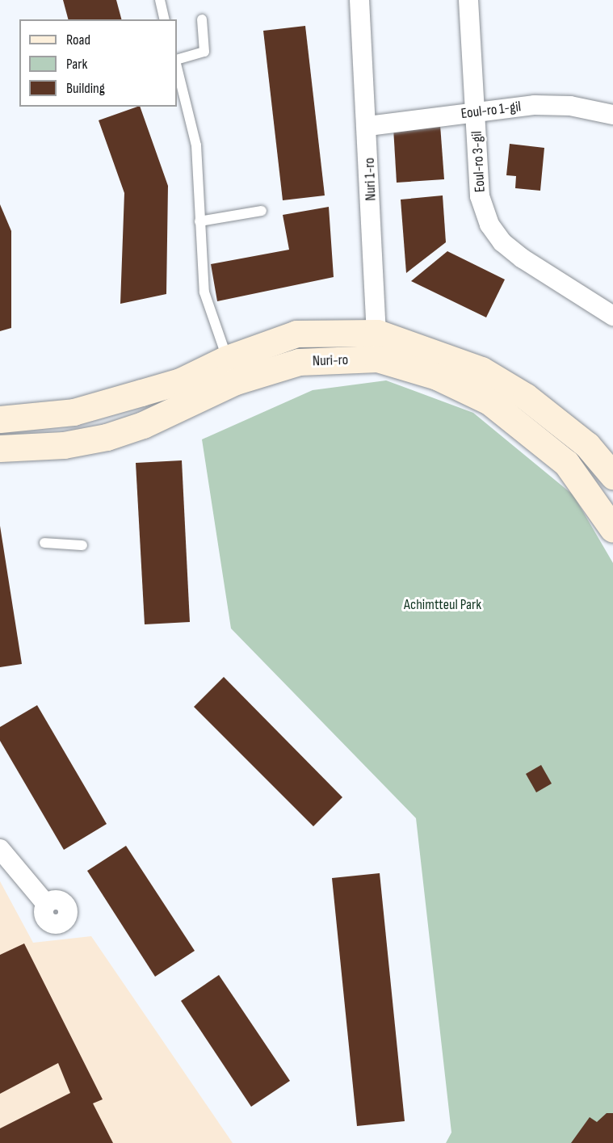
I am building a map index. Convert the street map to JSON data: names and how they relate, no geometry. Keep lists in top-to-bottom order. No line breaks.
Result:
{"streets":{"street":["Eoul-ro 1-gil","Eoul-ro 3-gil","Nuri 1-ro","Nuri-ro"]},"crossings":[["Eoul-ro 1-gil","Eoul-ro 3-gil"],["Eoul-ro 1-gil","Nuri 1-ro"],["Nuri 1-ro","Nuri-ro"]],"parks":["Achimtteul Park"],"legend":["Road","Park","Building"]}
